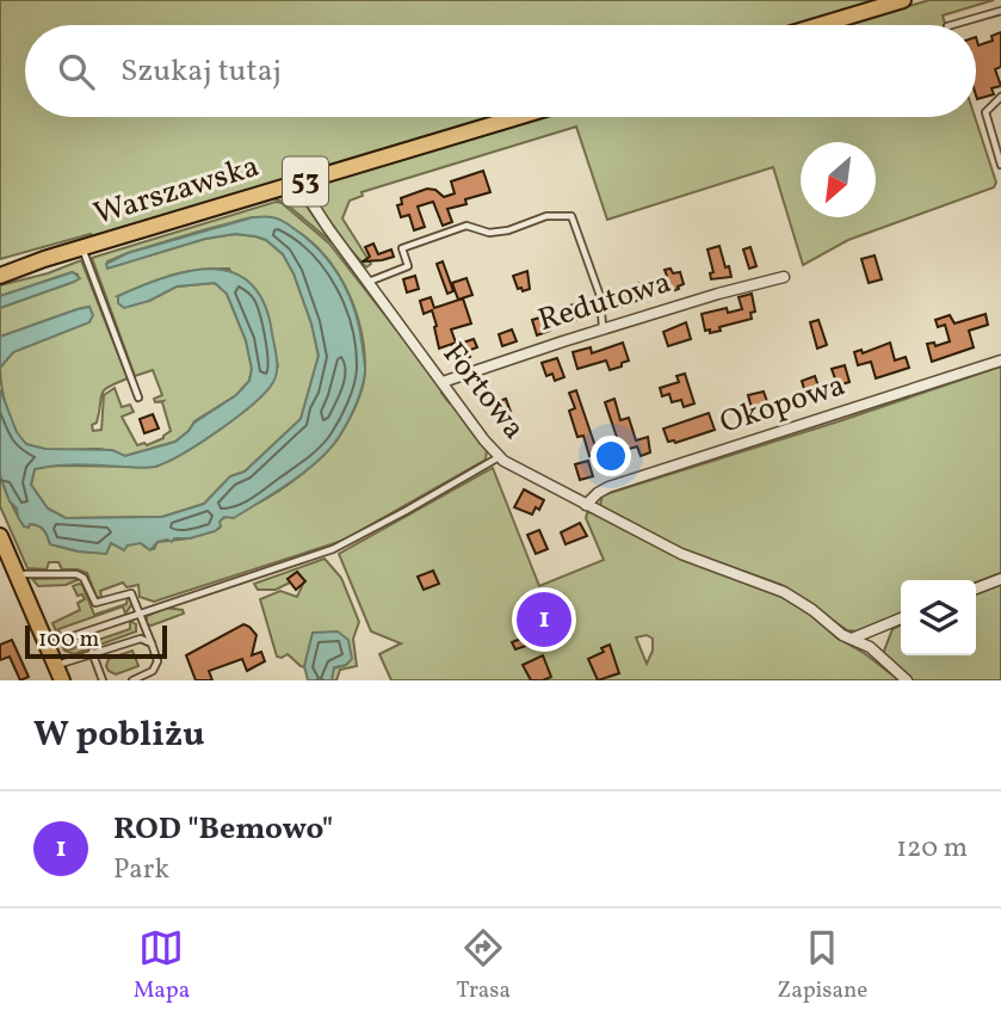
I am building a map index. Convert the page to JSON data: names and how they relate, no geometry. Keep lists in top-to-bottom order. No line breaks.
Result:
{"streets":{"main road":["53","Warszawska"],"street":["Redutowa","Fortowa","Okopowa"]},"crossings":[["Warszawska","Fortowa"],["Redutowa","Fortowa"],["Fortowa","Okopowa"]],"scale_bar":"100 m","north":"bottom left","page":{"search":"Szukaj tutaj","pins":"1","scale":"100 m","heading":"W pobliżu","list":[{"mark":"1","name":"ROD \"Bemowo\"","note":"Park","value":"120 m"}],"nav":["Mapa","Trasa","Zapisane"]}}
